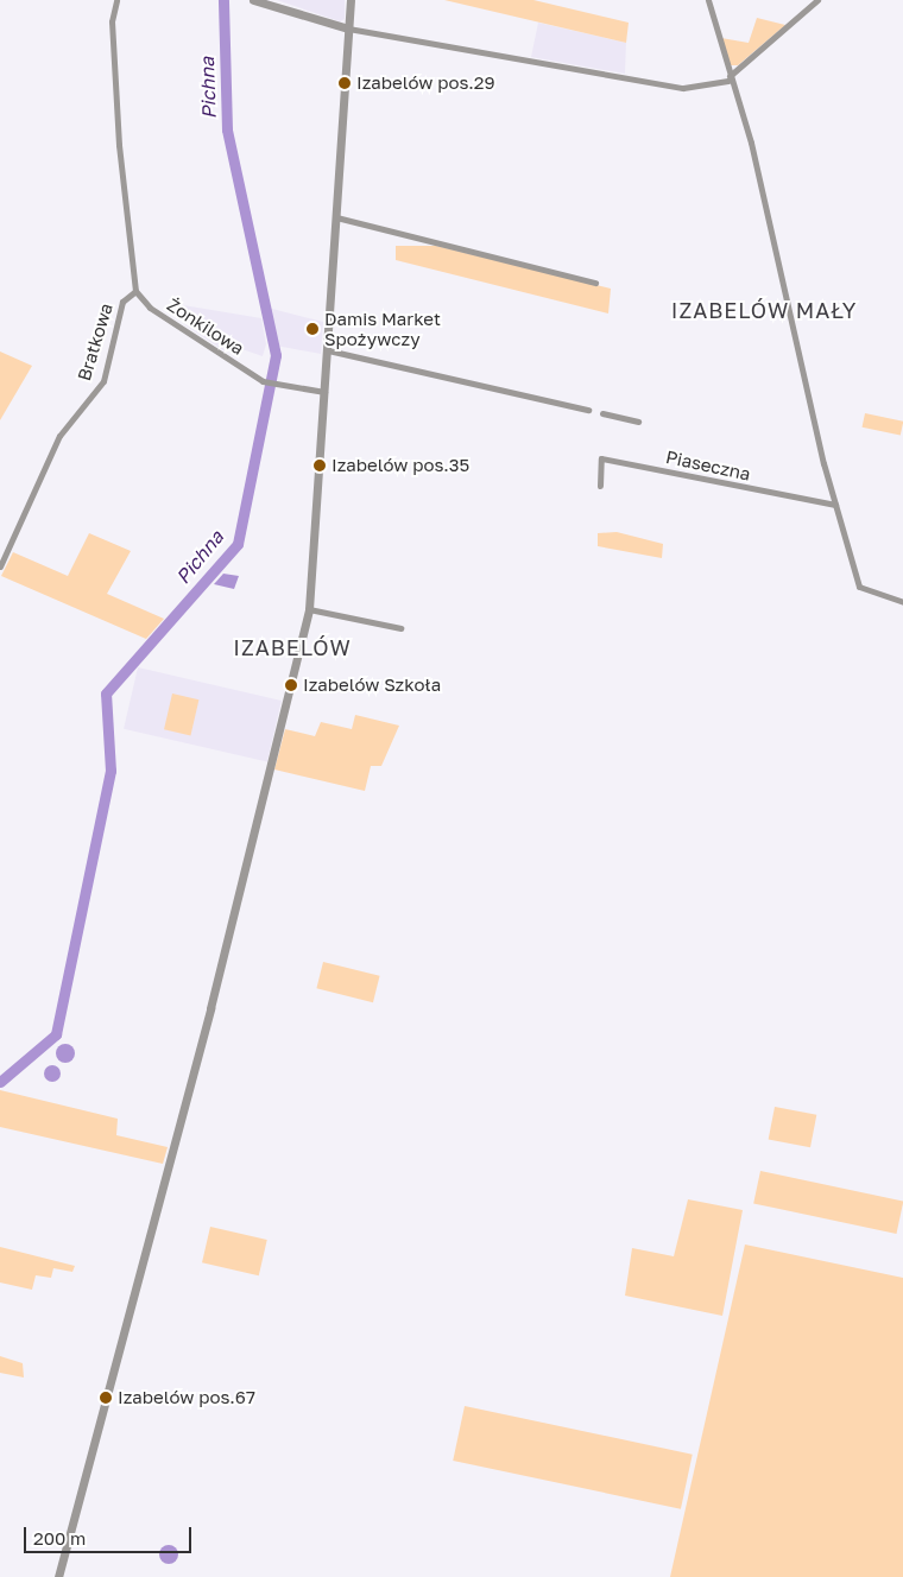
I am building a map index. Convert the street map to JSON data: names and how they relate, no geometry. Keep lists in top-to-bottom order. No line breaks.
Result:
{"streets":{"street":["Żonkilowa","Bratkowa","Piaseczna"]},"crossings":[["Żonkilowa","Bratkowa"]],"districts":["IZABELÓW MAŁY","IZABELÓW"],"water":["Pichna"],"places":["Izabelów pos.29","Damis Market Spożywczy","Izabelów pos.35","Izabelów Szkoła","Izabelów pos.67"],"scale_bar":"200 m"}
